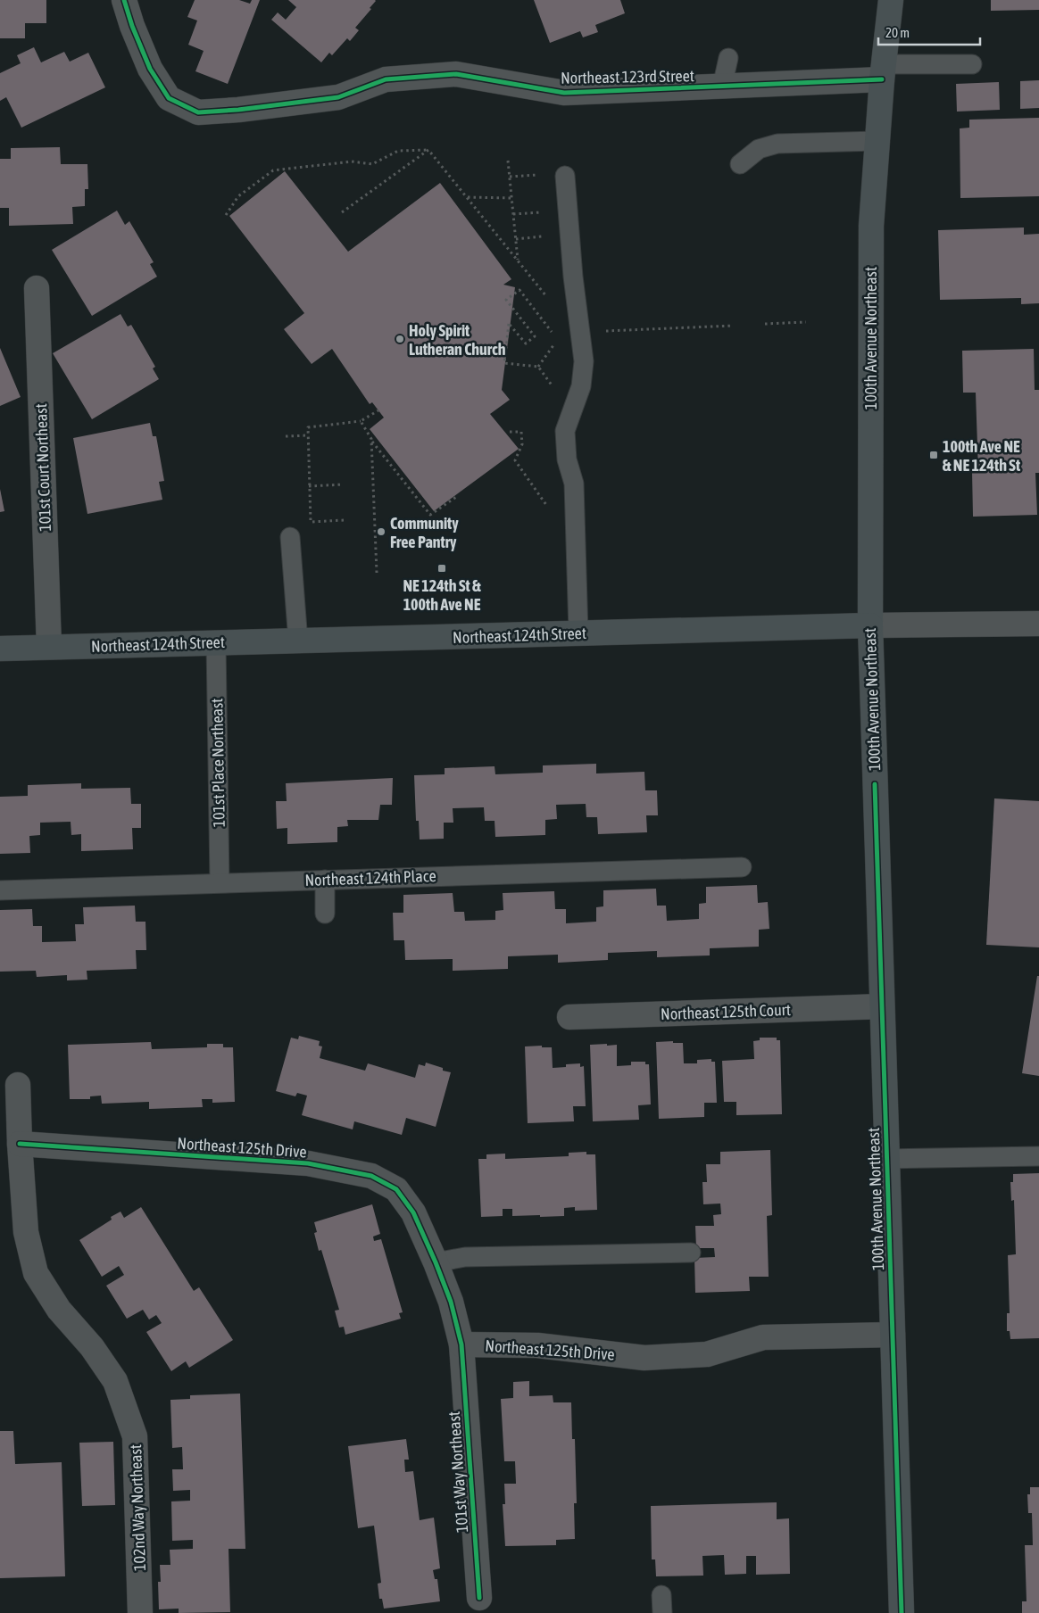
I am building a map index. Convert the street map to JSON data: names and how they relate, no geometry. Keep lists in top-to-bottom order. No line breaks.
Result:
{"streets":{"main road":["100th Avenue Northeast","Northeast 124th Street"],"street":["Northeast 123rd Street","101st Court Northeast","Northeast 125th Court","Northeast 125th Drive","101st Way Northeast","102nd Way Northeast"],"lane":["101st Place Northeast","Northeast 124th Place"]},"crossings":[["Northeast 123rd Street","100th Avenue Northeast"],["100th Avenue Northeast","Northeast 124th Street"],["100th Avenue Northeast","Northeast 125th Court"],["100th Avenue Northeast","Northeast 125th Drive"],["101st Court Northeast","Northeast 124th Street"],["Northeast 124th Street","101st Place Northeast"],["101st Place Northeast","Northeast 124th Place"],["Northeast 125th Drive","101st Way Northeast"],["Northeast 125th Drive","102nd Way Northeast"]],"places":{"other":["Holy Spirit Lutheran Church","Community Free Pantry"],"transit":["100th Ave NE & NE 124th St","NE 124th St & 100th Ave NE"]},"scale_bar":"20 m"}
